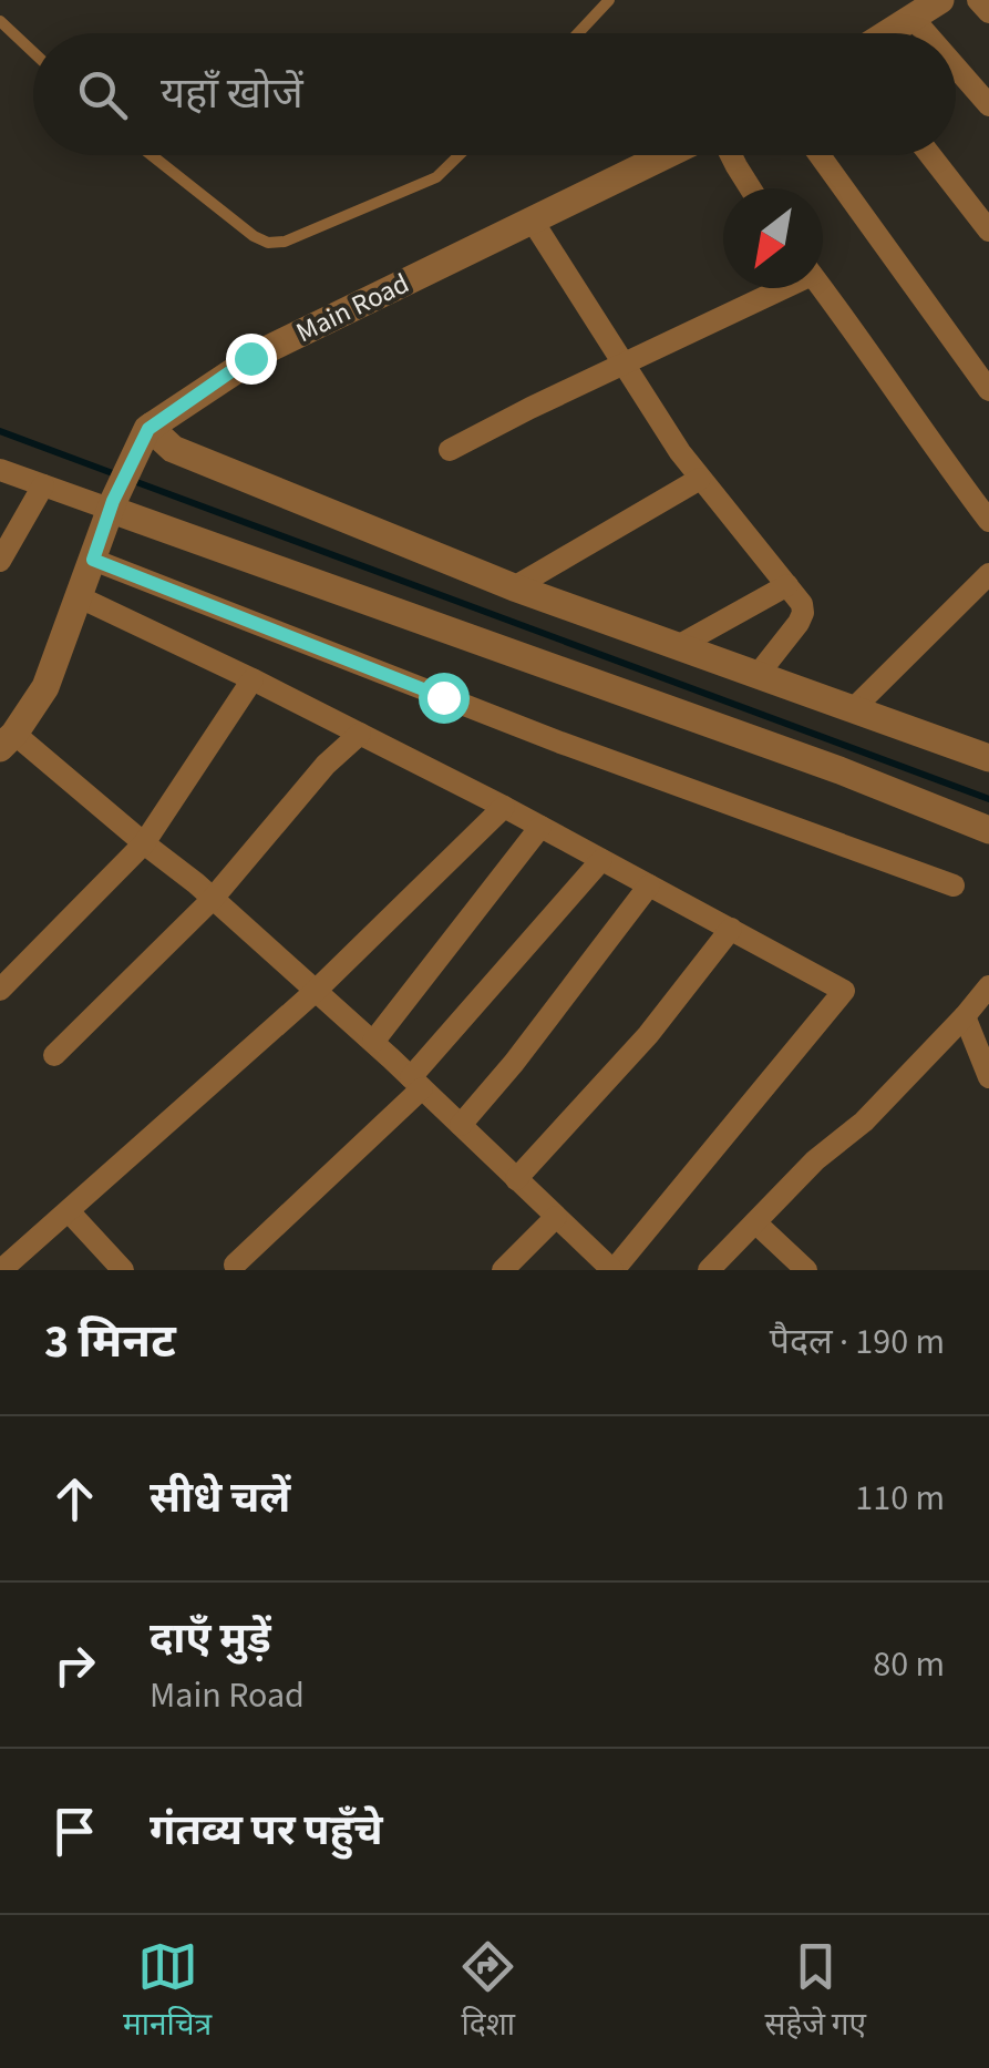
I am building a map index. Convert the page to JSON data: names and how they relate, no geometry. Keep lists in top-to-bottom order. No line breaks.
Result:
{"streets":{"street":["Main Road"]},"north":"bottom left","page":{"search":"यहाँ खोजें","heading":["3 मिनट","पैदल · 190 m"],"list":[["सीधे चलें","110 m"],["दाएँ मुड़ें","Main Road","80 m"],"गंतव्य पर पहुँचे"],"nav":["मानचित्र","दिशा","सहेजे गए"]}}
